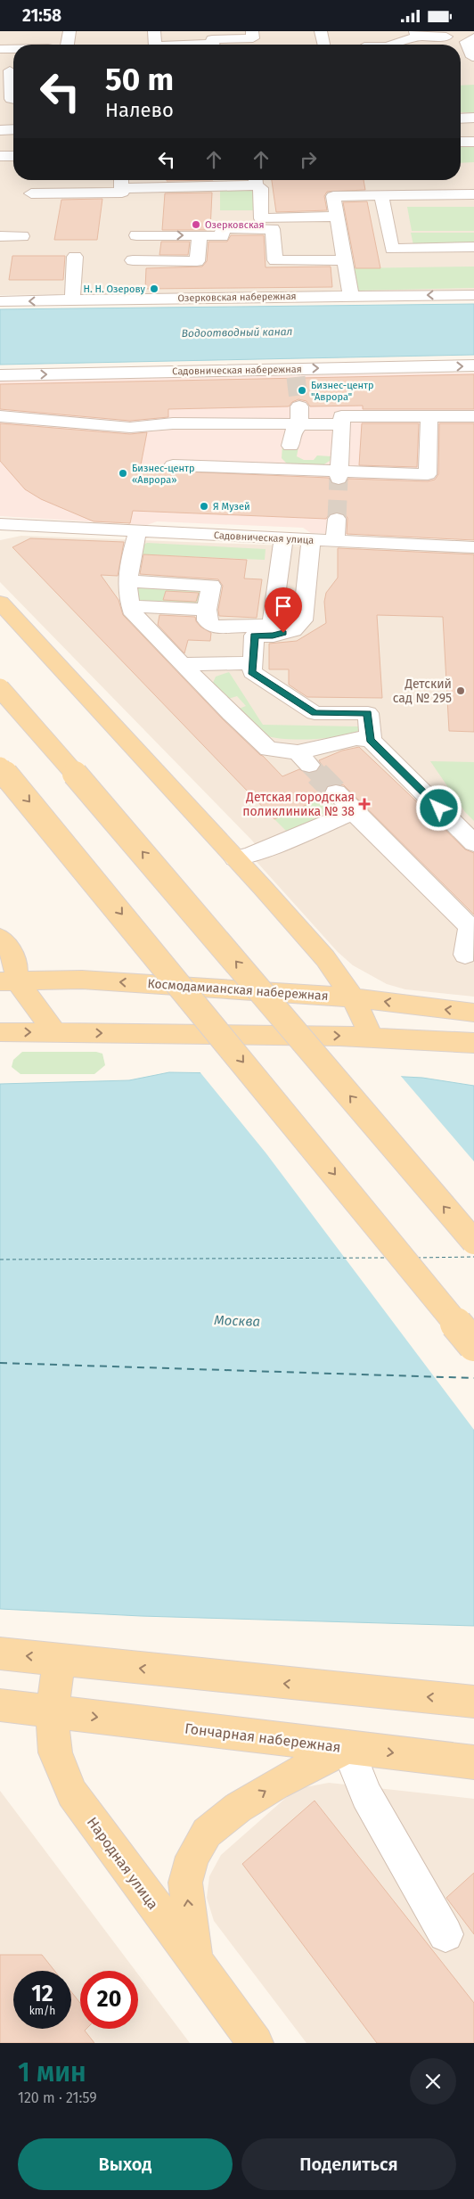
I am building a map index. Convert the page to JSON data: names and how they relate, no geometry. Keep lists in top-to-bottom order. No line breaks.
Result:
{"streets":{"main road":["Космодамианская набережная","Гончарная набережная","Народная улица"],"street":["Озерковская набережная","Садовническая набережная","Садовническая улица"]},"crossings":[["Гончарная набережная","Народная улица"]],"water":["Водоотводный канал","Москва"],"places":{"other":["Озерковская","Н. Н. Озерову","Бизнес-центр \"Аврора\"","Бизнес-центр «Аврора»","Я Музей","Детский сад № 295"],"health":["Детская городская поликлиника № 38"]},"page":{"status":"21:58","turn":["50 m","Налево"],"speed":"12 km/h","limit":"20","heading":["1 мин","120 m · 21:59"],"buttons":["Выход","Поделиться"]}}
